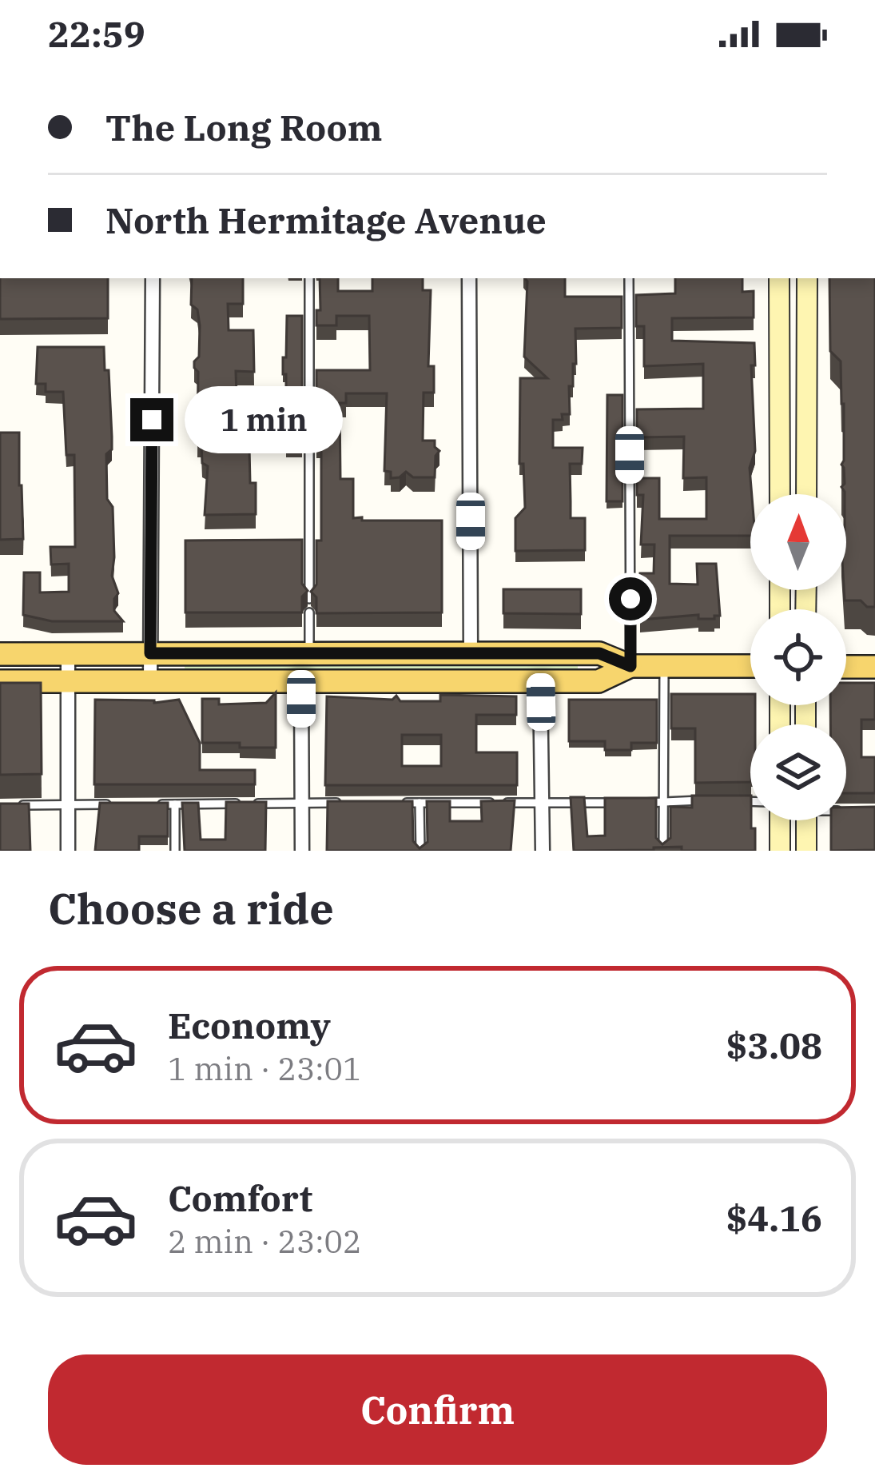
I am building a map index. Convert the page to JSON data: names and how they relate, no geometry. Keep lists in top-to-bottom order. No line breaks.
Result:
{"north":"top","page":{"status":"22:59","banner":["The Long Room","North Hermitage Avenue"],"bubble":"1 min","heading":"Choose a ride","list":[{"name":"Economy","note":"1 min · 23:01","value":"$3.08"},{"name":"Comfort","note":"2 min · 23:02","value":"$4.16"}],"buttons":"Confirm"}}
